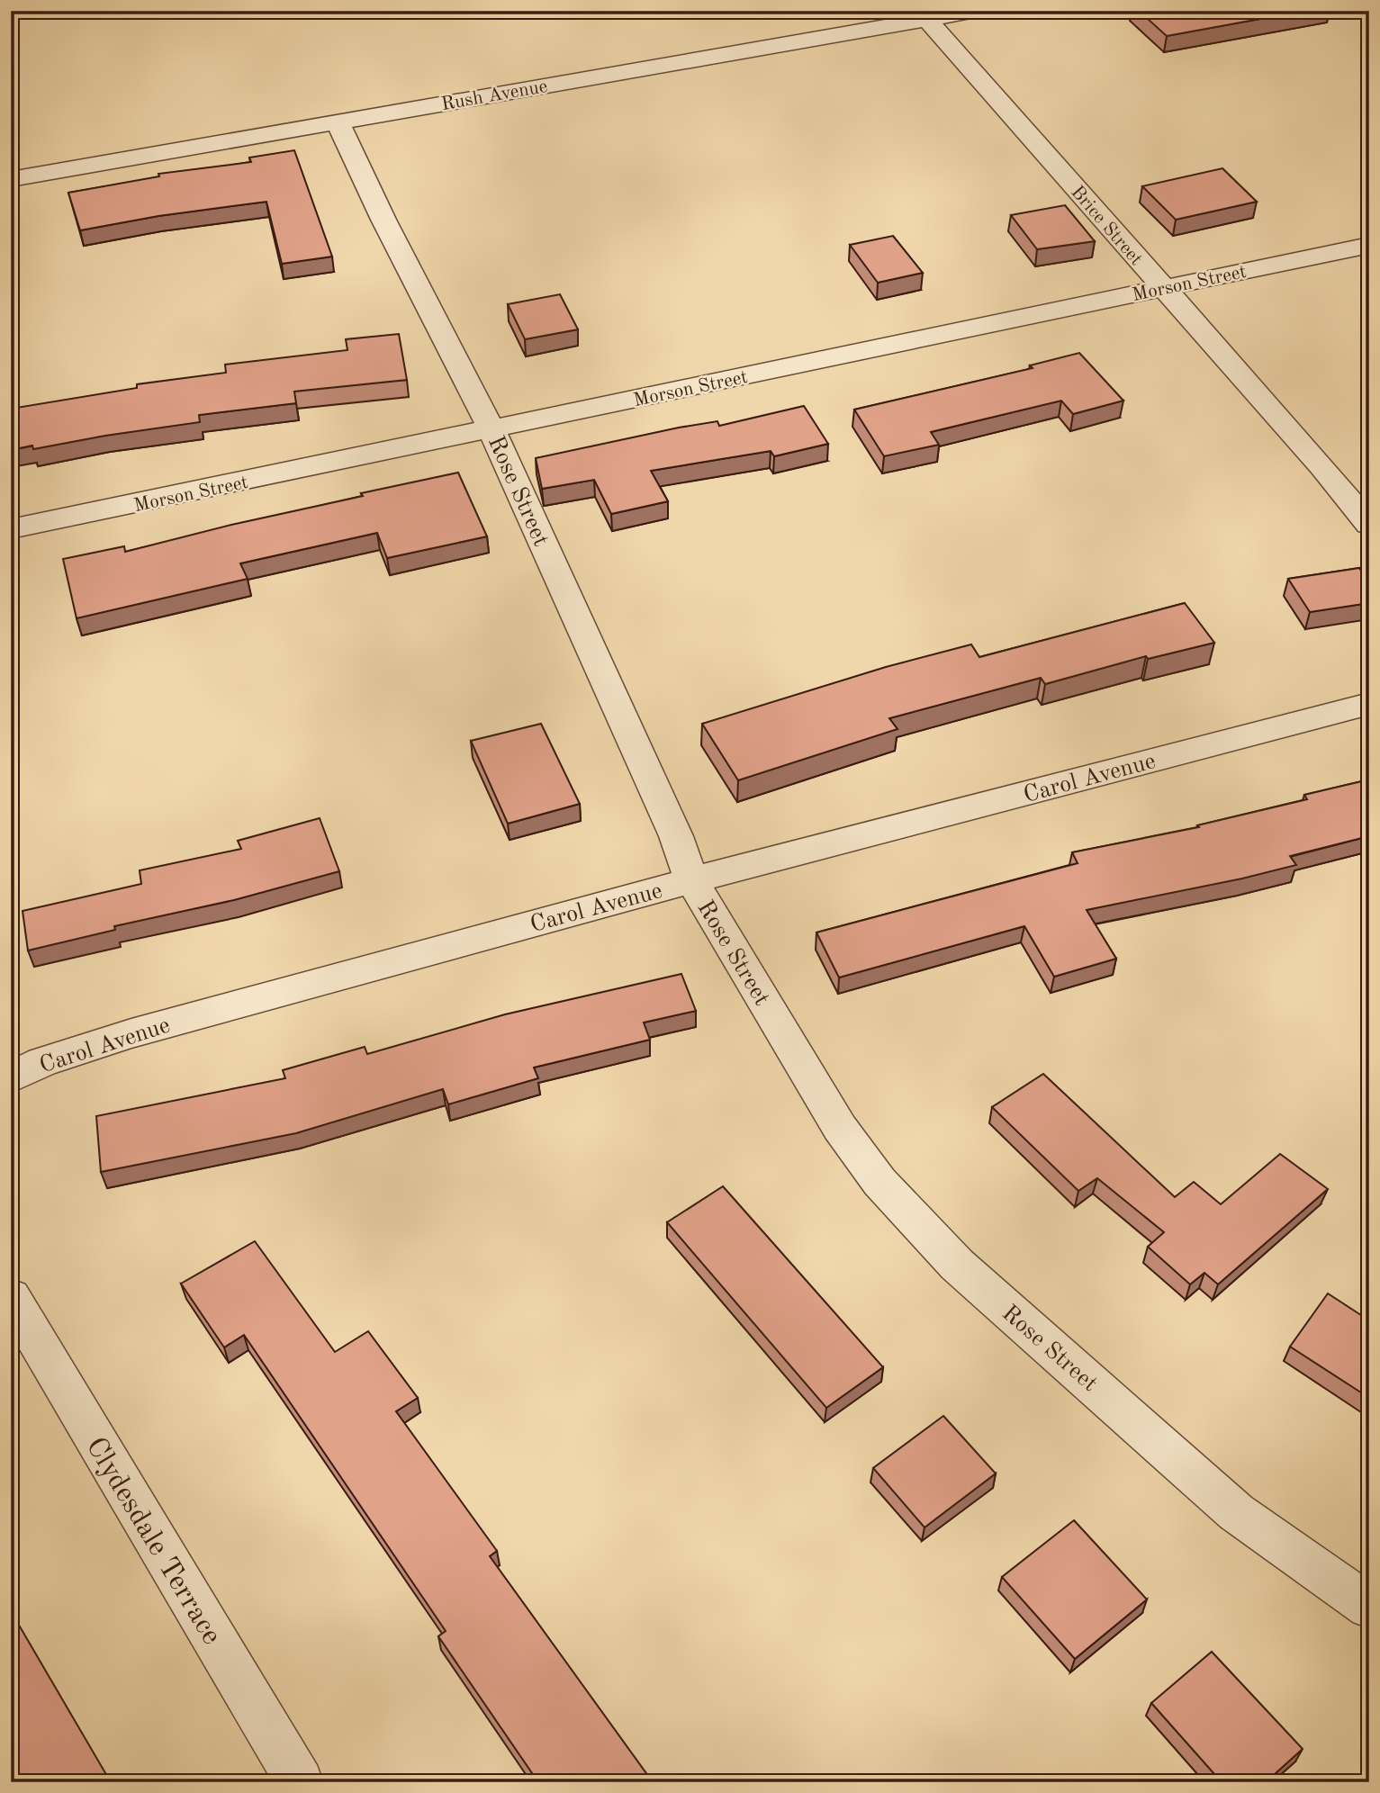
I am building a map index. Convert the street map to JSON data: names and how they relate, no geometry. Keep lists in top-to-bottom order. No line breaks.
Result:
{"streets":{"street":["Rush Avenue","Brice Street","Morson Street","Rose Street","Carol Avenue","Clydesdale Terrace"]},"crossings":[["Rush Avenue","Brice Street"],["Rush Avenue","Rose Street"],["Brice Street","Morson Street"],["Morson Street","Rose Street"],["Rose Street","Carol Avenue"]]}
